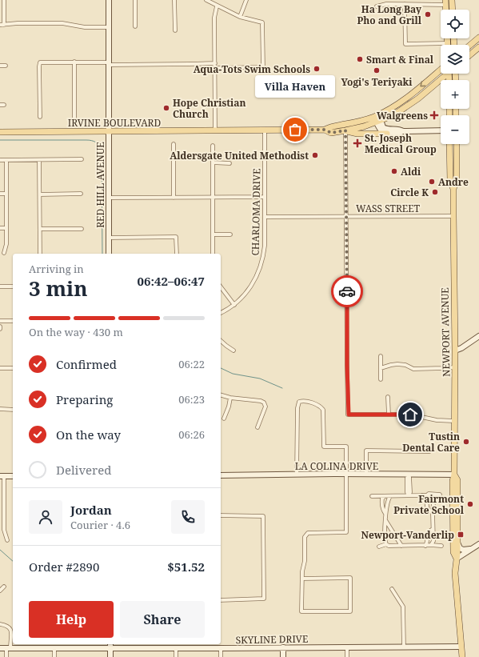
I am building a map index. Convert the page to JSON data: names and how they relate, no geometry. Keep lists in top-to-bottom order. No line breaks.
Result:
{"streets":{"main road":["IRVINE BOULEVARD","NEWPORT AVENUE"],"street":["RED HILL AVENUE","WASS STREET","CHARLOMA DRIVE","LA COLINA DRIVE","SKYLINE DRIVE"]},"crossings":[["IRVINE BOULEVARD","RED HILL AVENUE"],["IRVINE BOULEVARD","CHARLOMA DRIVE"],["WASS STREET","CHARLOMA DRIVE"],["WASS STREET","NEWPORT AVENUE"],["NEWPORT AVENUE","LA COLINA DRIVE"],["NEWPORT AVENUE","SKYLINE DRIVE"]],"places":{"other":["Ha Long Bay Pho and Grill","Smart & Final","Aqua-Tots Swim Schools","Yogi's Teriyaki","Hope Christian Church","Villa Haven","Aldersgate United Methodist","Aldi","Andre","Circle K","Tustin Dental Care","Fairmont Private School"],"health":["Walgreens","St. Joseph Medical Group"],"transit":["Newport-Vanderlip"]},"page":{"map_buttons":["+","−"],"bubble":"Villa Haven","heading":["3 min","Arriving in","06:42–06:47"],"panel":["Jordan","Courier · 4.6","Order #2890","$51.52"],"bar":"On the way · 430 m","list":[["Confirmed","06:22"],["Preparing","06:23"],["On the way","06:26"],"Delivered"],"buttons":["Help","Share"]}}
